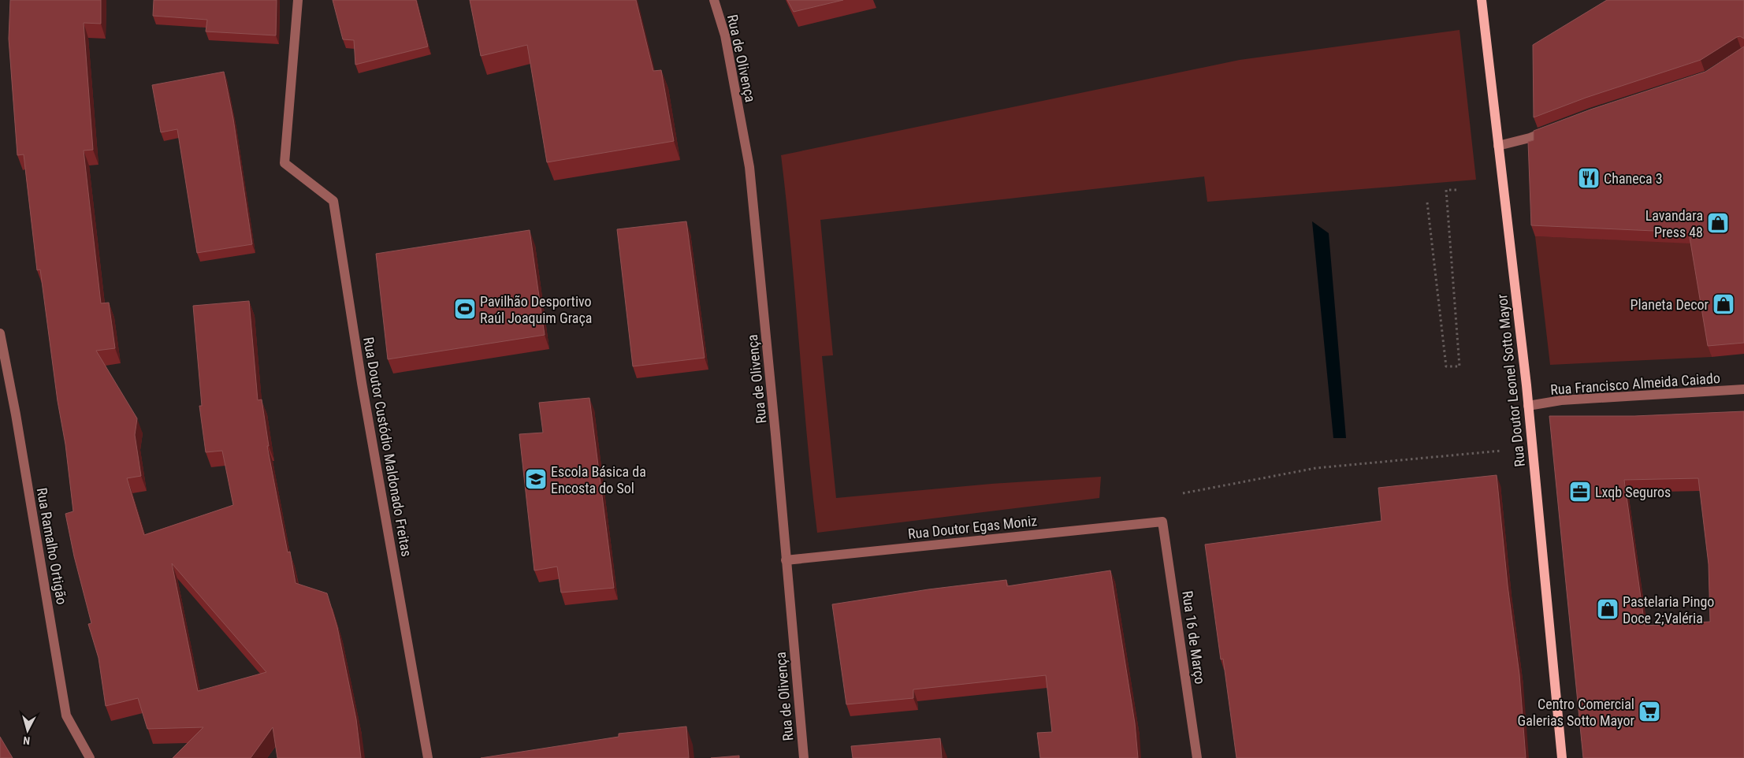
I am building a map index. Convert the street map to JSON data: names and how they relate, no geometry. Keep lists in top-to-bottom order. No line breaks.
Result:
{"streets":{"main road":["Rua Doutor Leonel Sotto Mayor"],"street":["Rua de Olivença","Rua Francisco Almeida Caiado","Rua Doutor Custódio Maldonado Freitas","Rua Doutor Egas Moniz","Rua Ramalho Ortigão","Rua 16 de Março"]},"crossings":[["Rua de Olivença","Rua Doutor Egas Moniz"],["Rua Doutor Leonel Sotto Mayor","Rua Francisco Almeida Caiado"],["Rua Doutor Egas Moniz","Rua 16 de Março"]],"places":{"restaurant":["Chaneca 3"],"shop":["Lavandara Press 48","Planeta Decor","Pastelaria Pingo Doce 2;Valéria"],"sports":["Pavilhão Desportivo Raúl Joaquim Graça"],"school or university":["Escola Básica da Encosta do Sol"],"office":["Lxqb Seguros"],"supermarket":["Centro Comercial Galerias Sotto Mayor"]},"north":"bottom"}
